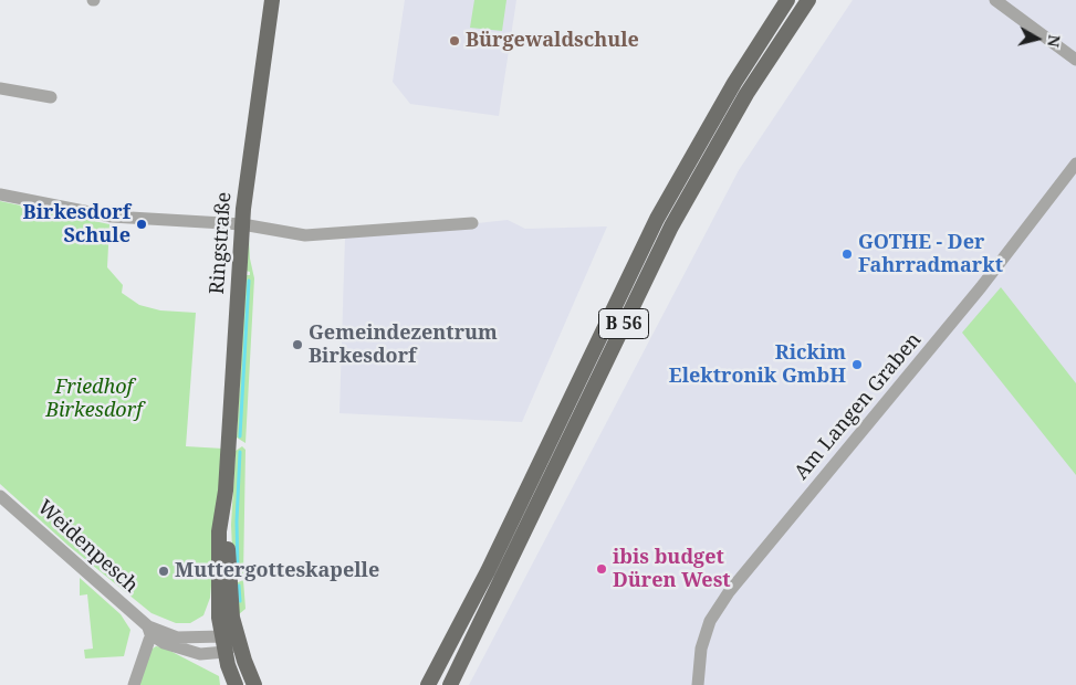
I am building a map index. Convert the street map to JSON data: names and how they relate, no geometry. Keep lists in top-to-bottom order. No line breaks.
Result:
{"streets":{"main road":["Ringstraße","B 56"],"street":["Am Langen Graben","Weidenpesch"]},"crossings":[["Ringstraße","Weidenpesch"]],"parks":["Friedhof Birkesdorf"],"places":["Bürgewaldschule","Birkesdorf Schule","GOTHE - Der Fahrradmarkt","Gemeindezentrum Birkesdorf","Rickim Elektronik GmbH","ibis budget Düren West","Muttergotteskapelle"],"north":"right"}
